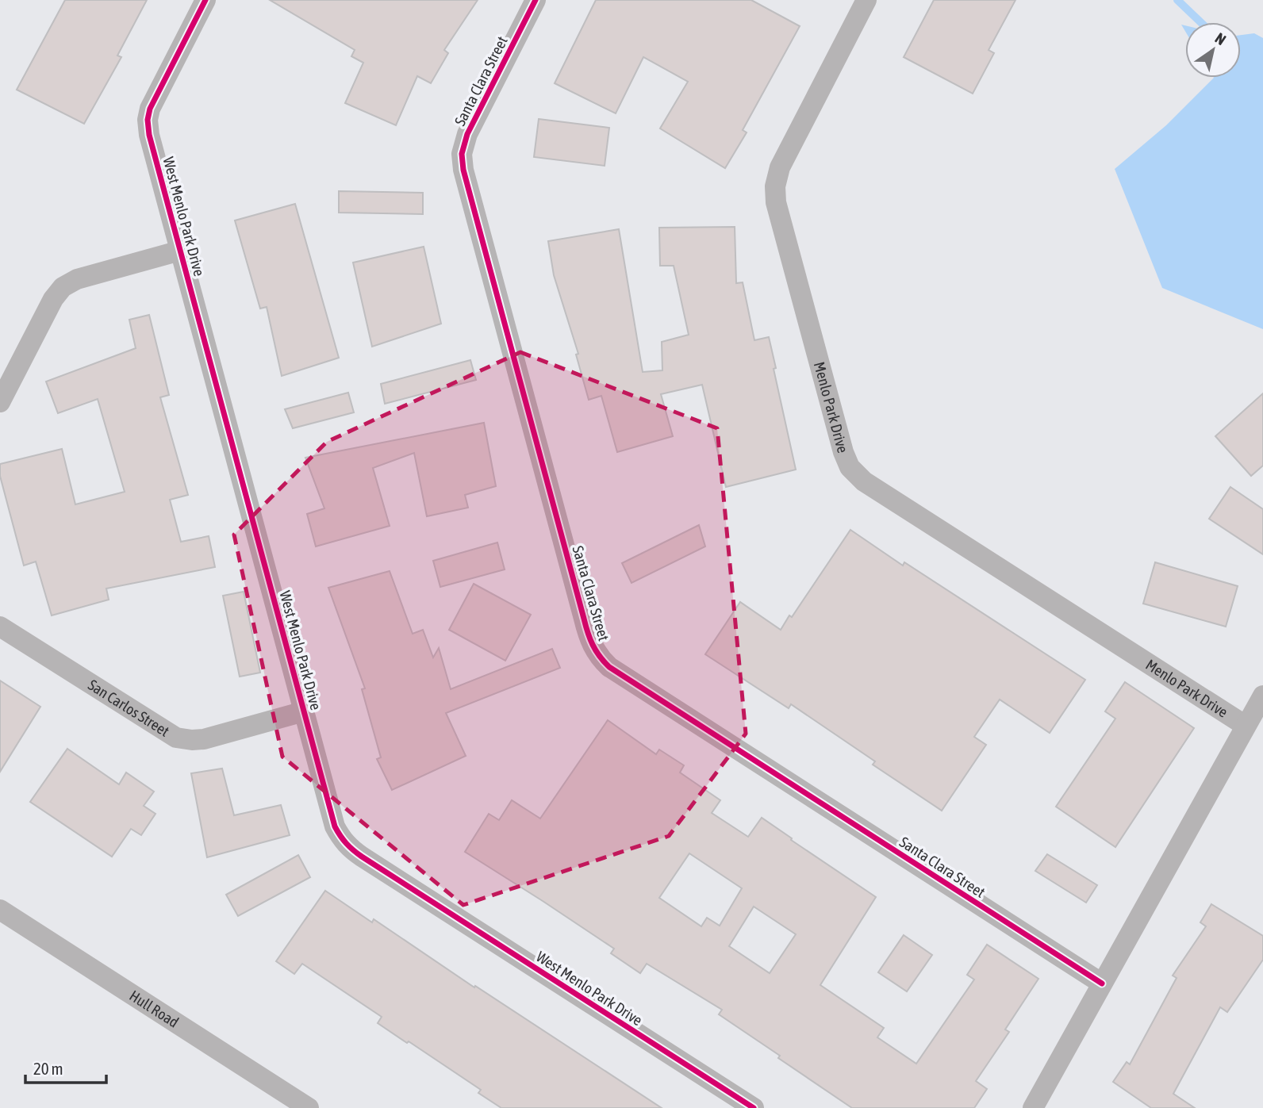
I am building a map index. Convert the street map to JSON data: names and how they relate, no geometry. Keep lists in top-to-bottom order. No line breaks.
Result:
{"streets":{"street":["Santa Clara Street","West Menlo Park Drive","Menlo Park Drive","San Carlos Street","Hull Road"]},"crossings":[["Santa Clara Street","Menlo Park Drive"],["West Menlo Park Drive","San Carlos Street"]],"scale_bar":"20 m","north":"top right"}
